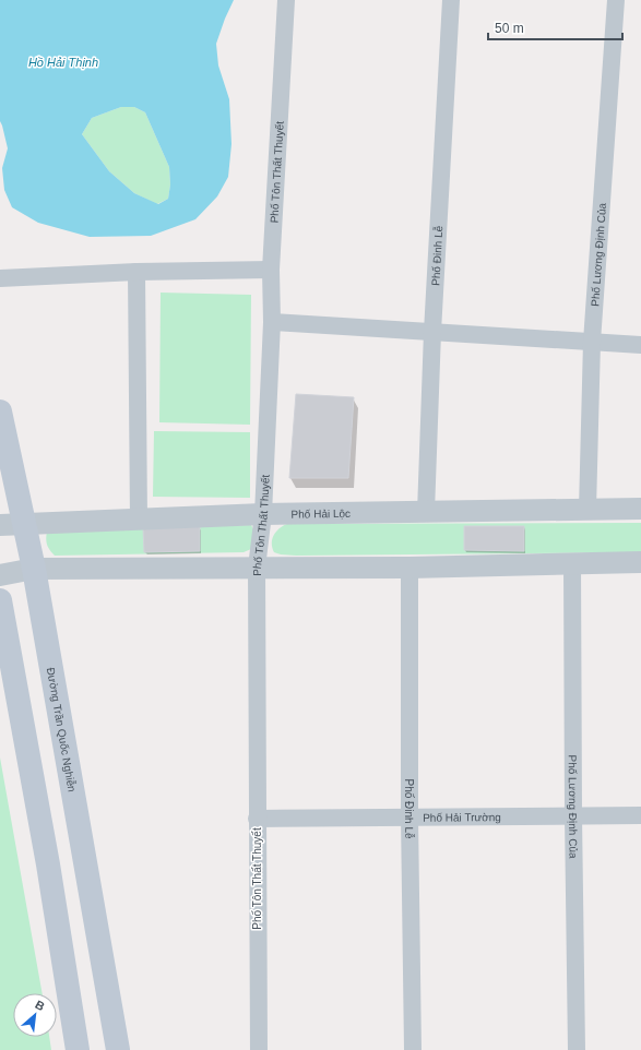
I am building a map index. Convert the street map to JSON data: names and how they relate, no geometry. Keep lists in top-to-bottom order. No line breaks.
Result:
{"streets":{"main road":["Đường Trần Quốc Nghiễn"],"street":["Phố Tôn Thất Thuyết","Phố Lương Định Của","Phố Đinh Lễ","Phố Hải Lộc","Phố Hải Trường"]},"crossings":[["Phố Tôn Thất Thuyết","Phố Hải Lộc"],["Phố Tôn Thất Thuyết","Phố Hải Trường"],["Phố Lương Định Của","Phố Hải Lộc"],["Phố Lương Định Của","Phố Hải Trường"],["Phố Đinh Lễ","Phố Hải Lộc"],["Phố Đinh Lễ","Phố Hải Trường"],["Phố Hải Lộc","Đường Trần Quốc Nghiễn"]],"water":["Hồ Hải Thịnh"],"scale_bar":"50 m","north":"top right"}
